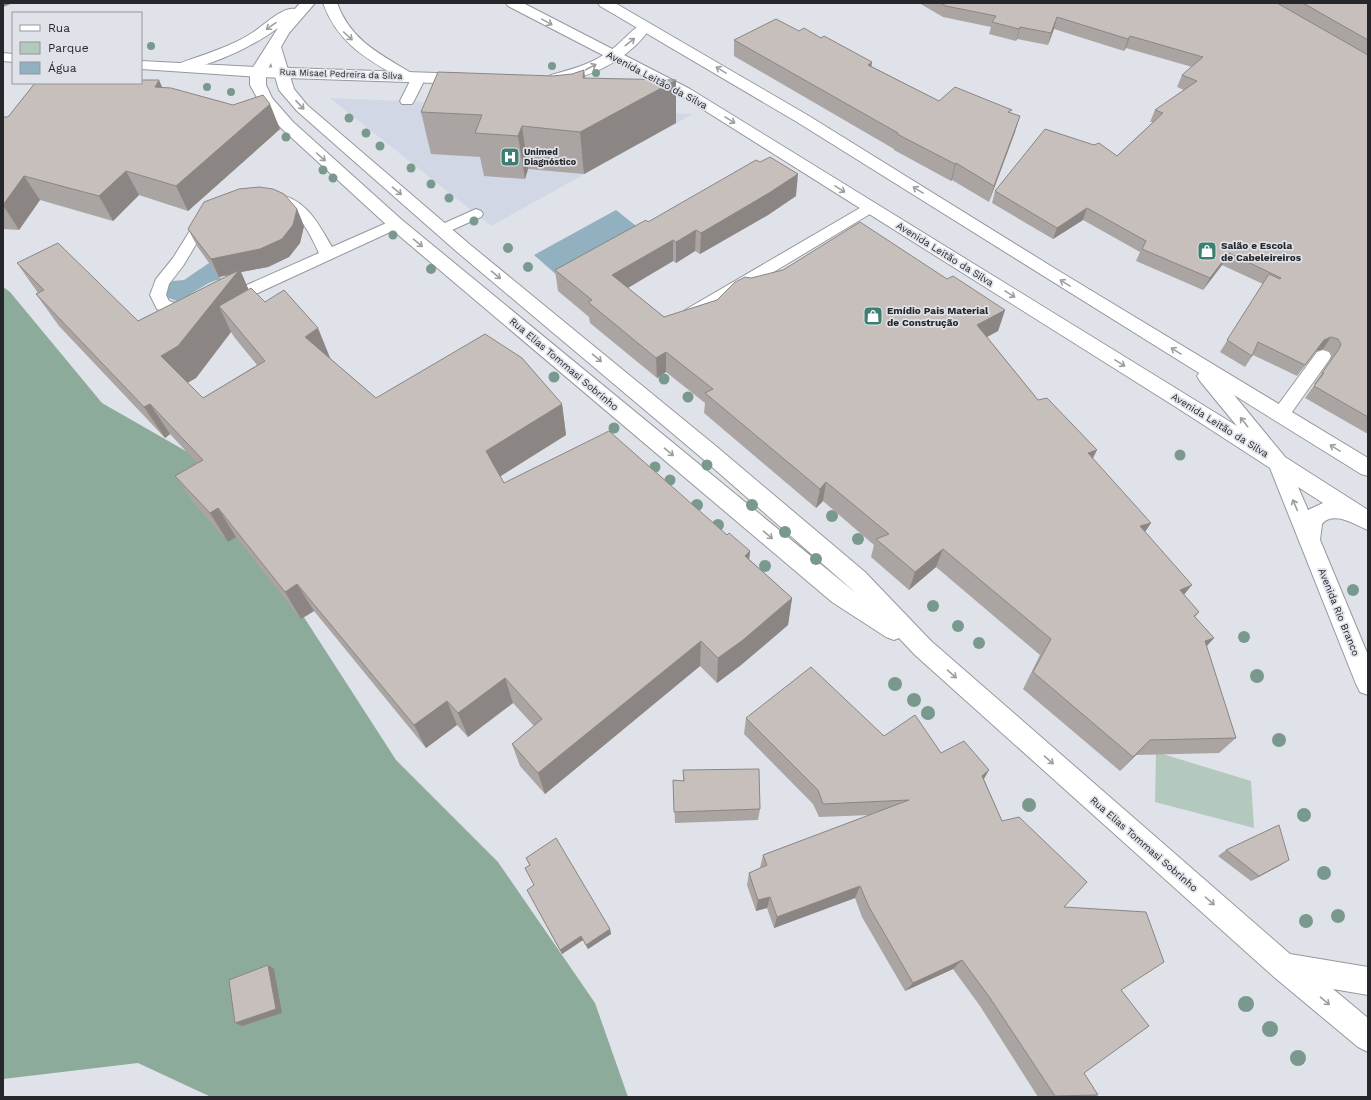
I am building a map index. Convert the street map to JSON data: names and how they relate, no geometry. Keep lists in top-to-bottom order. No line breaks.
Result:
{"streets":{"street":["Rua Misael Pedreira da Silva","Avenida Leitão da Silva","Rua Elias Tommasi Sobrinho","Avenida Rio Branco"]},"crossings":[["Rua Misael Pedreira da Silva","Rua Elias Tommasi Sobrinho"],["Avenida Leitão da Silva","Avenida Rio Branco"]],"one_way":["Rua Elias Tommasi Sobrinho"],"places":{"hospital":["Unimed Diagnóstico"],"shop":["Salão e Escola de Cabeleireiros","Emídio Pais Material de Construção"]},"legend":["Rua","Parque","Água"]}
